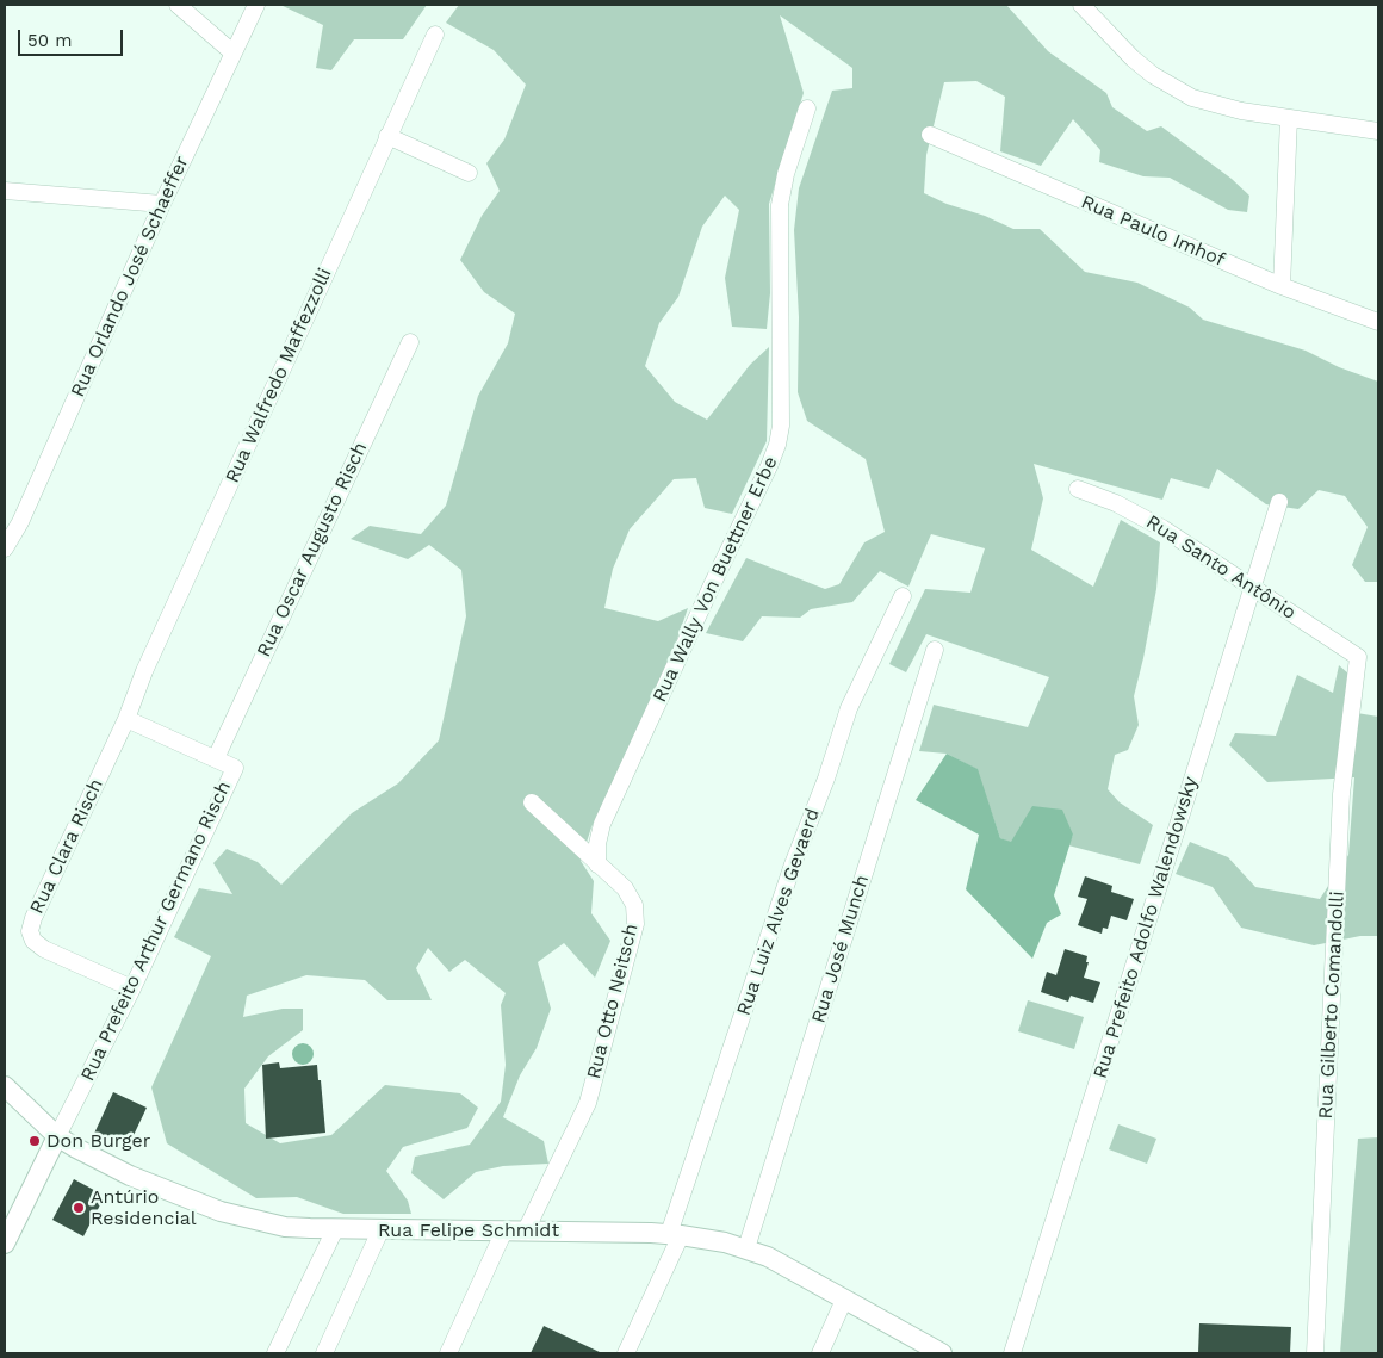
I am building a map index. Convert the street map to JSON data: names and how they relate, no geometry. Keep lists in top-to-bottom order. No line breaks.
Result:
{"streets":{"main road":["Rua Felipe Schmidt"],"street":["Rua Paulo Imhof","Rua Orlando José Schaeffer","Rua Walfredo Maffezzolli","Rua Oscar Augusto Risch","Rua Santo Antônio","Rua Wally Von Buettner Erbe","Rua Clara Risch","Rua Luiz Alves Gevaerd","Rua Prefeito Adolfo Walendowsky","Rua Prefeito Arthur Germano Risch","Rua José Munch","Rua Otto Neitsch","Rua Gilberto Comandolli"]},"crossings":[["Rua Walfredo Maffezzolli","Rua Clara Risch"],["Rua Walfredo Maffezzolli","Rua Prefeito Arthur Germano Risch"],["Rua Oscar Augusto Risch","Rua Prefeito Arthur Germano Risch"],["Rua Santo Antônio","Rua Prefeito Adolfo Walendowsky"],["Rua Santo Antônio","Rua Gilberto Comandolli"],["Rua Wally Von Buettner Erbe","Rua Otto Neitsch"],["Rua Clara Risch","Rua Prefeito Arthur Germano Risch"],["Rua Luiz Alves Gevaerd","Rua Felipe Schmidt"],["Rua Prefeito Arthur Germano Risch","Rua Felipe Schmidt"],["Rua José Munch","Rua Felipe Schmidt"],["Rua Otto Neitsch","Rua Felipe Schmidt"]],"places":["Don Burger","Antúrio Residencial"],"scale_bar":"50 m"}
